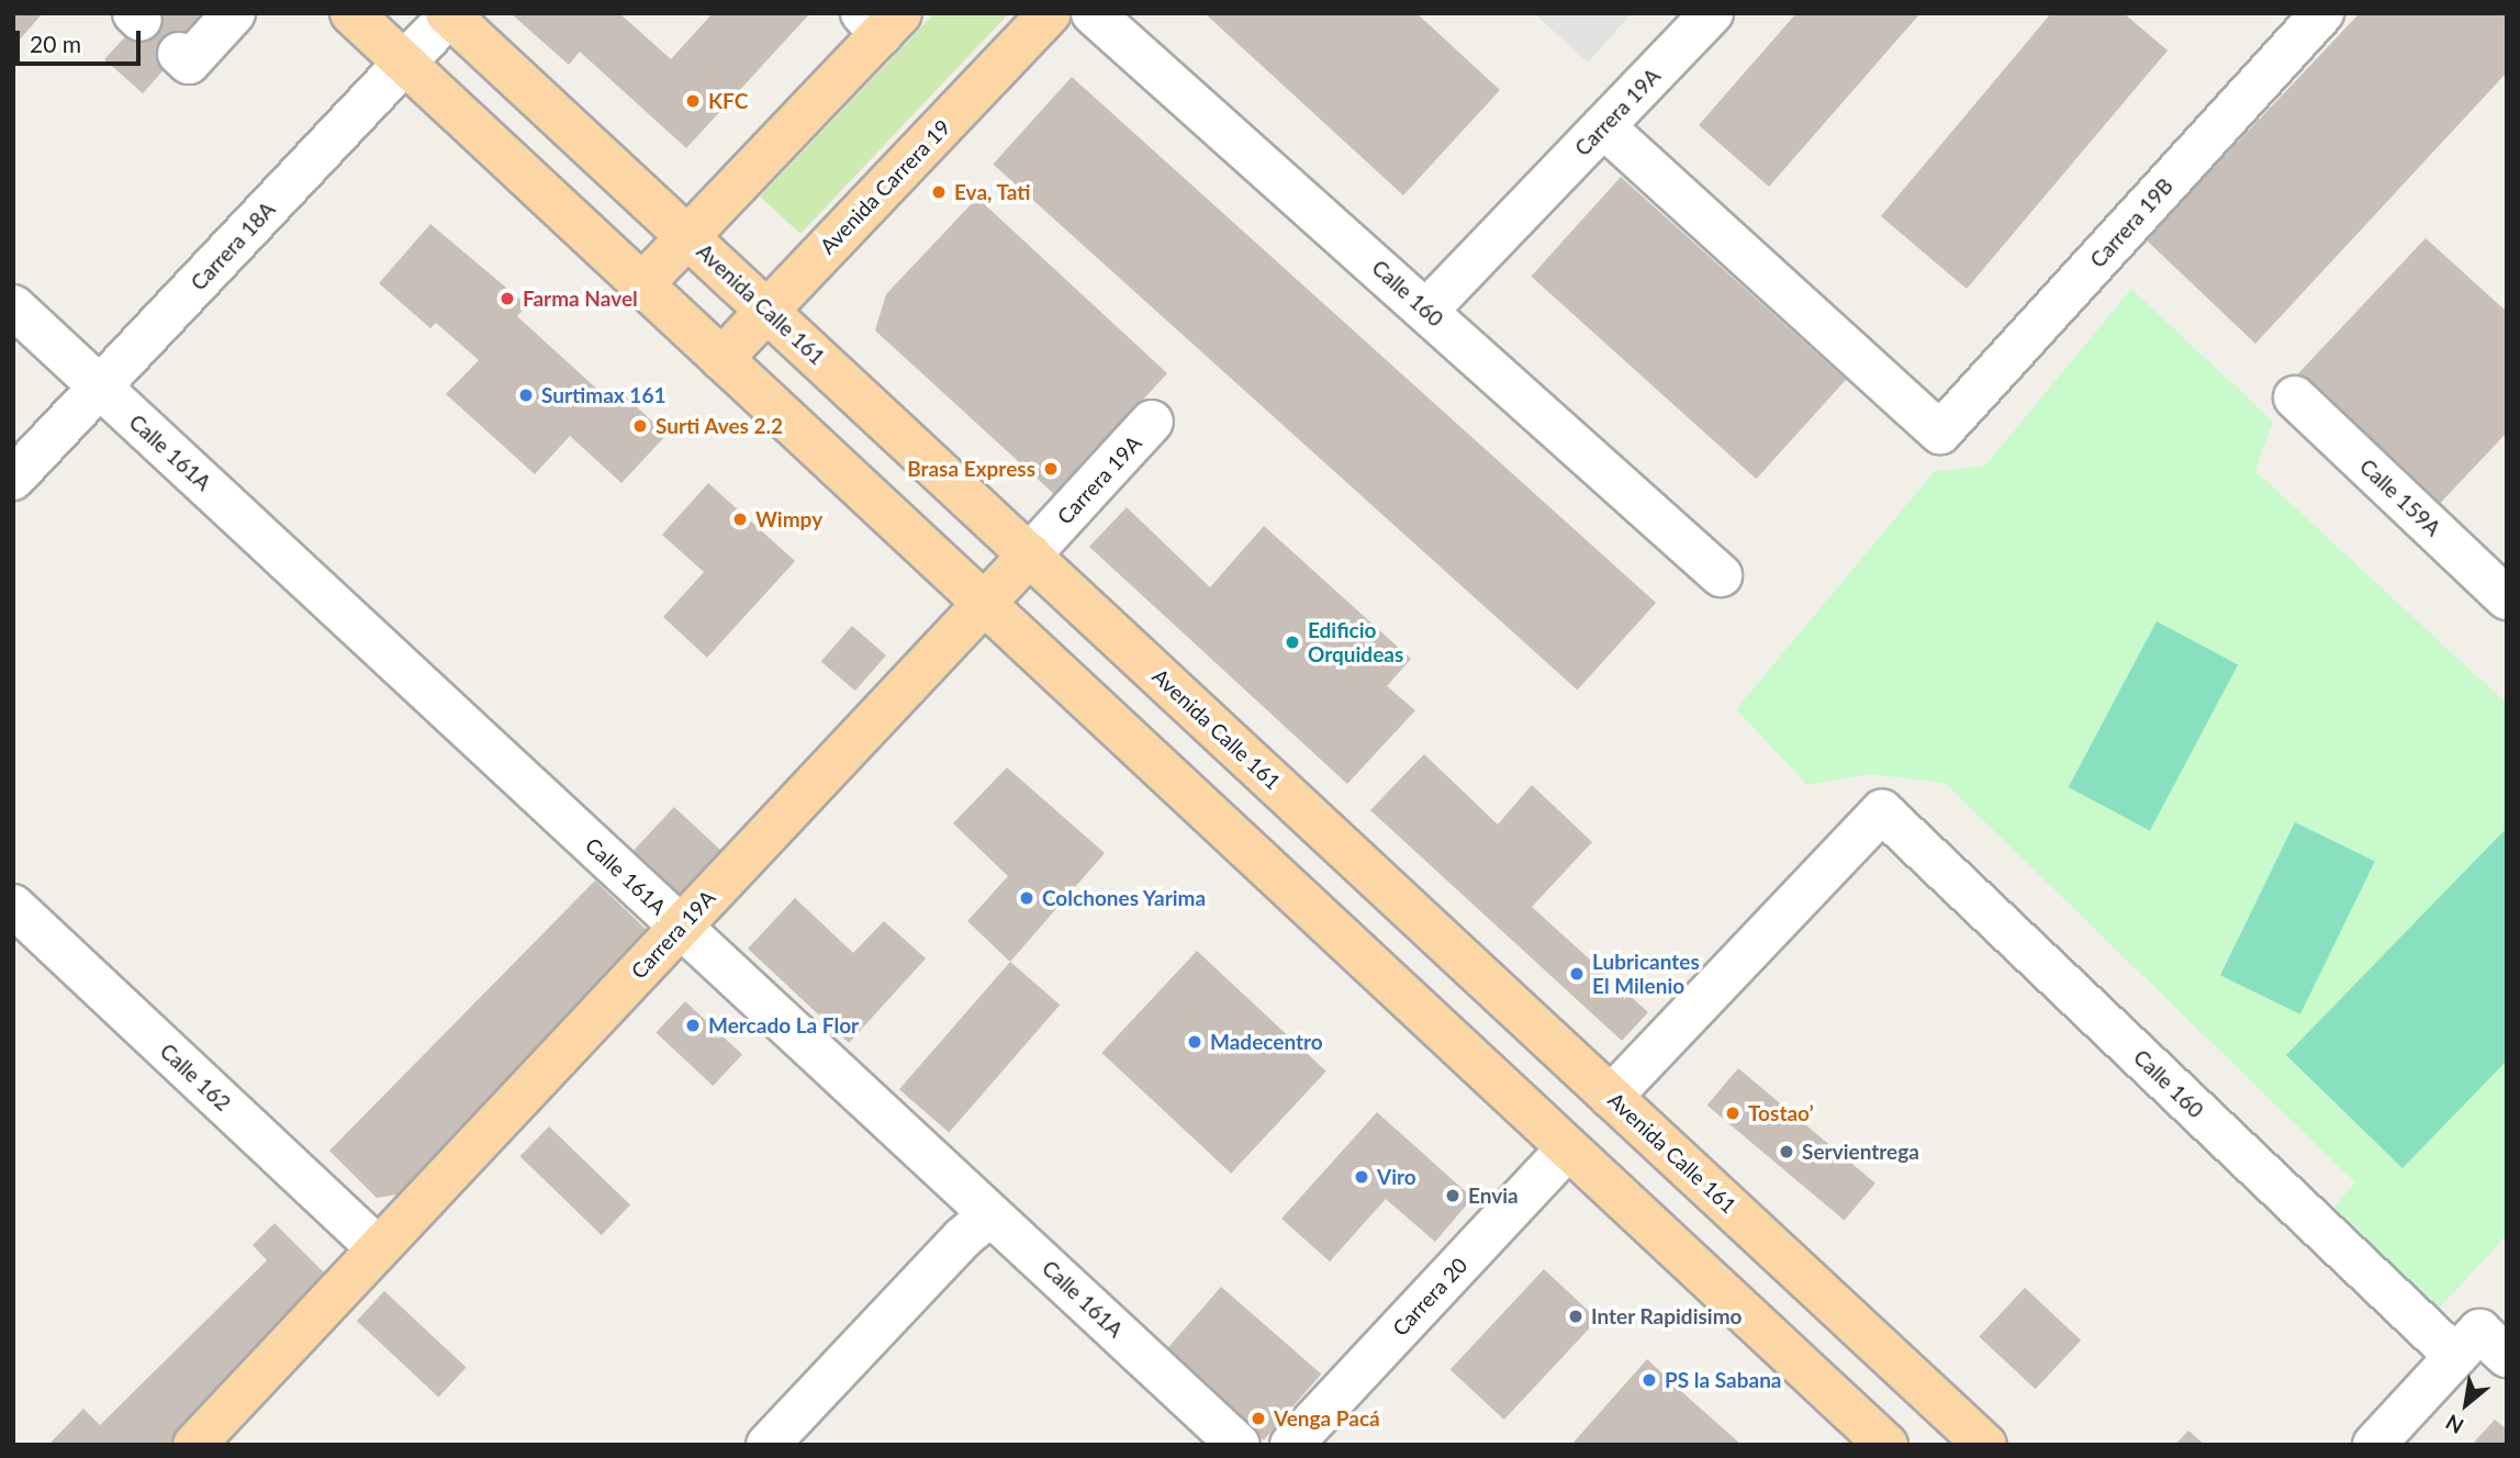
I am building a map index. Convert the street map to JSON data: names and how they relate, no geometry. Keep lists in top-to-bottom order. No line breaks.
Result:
{"streets":{"main road":["Carrera 19A","Avenida Carrera 19","Avenida Calle 161"],"street":["Carrera 19B","Carrera 18A","Calle 160","Calle 161A","Calle 159A","Calle 162","Carrera 20"]},"crossings":[["Carrera 19A","Carrera 19B"],["Carrera 19A","Calle 160"],["Carrera 19A","Avenida Calle 161"],["Carrera 19A","Calle 161A"],["Carrera 19A","Calle 162"],["Avenida Carrera 19","Avenida Calle 161"],["Carrera 18A","Avenida Calle 161"],["Carrera 18A","Calle 161A"],["Calle 160","Avenida Calle 161"]],"places":["KFC","Eva, Tati","Farma Navel","Surtimax 161","Surti Aves 2.2","Brasa Express","Wimpy","Edificio Orquideas","Colchones Yarima","Lubricantes El Milenio","Mercado La Flor","Madecentro","Tostao’","Servientrega","Viro","Envia","Inter Rapidisimo","PS la Sabana","Venga Pacá"],"scale_bar":"20 m","north":"bottom left"}
